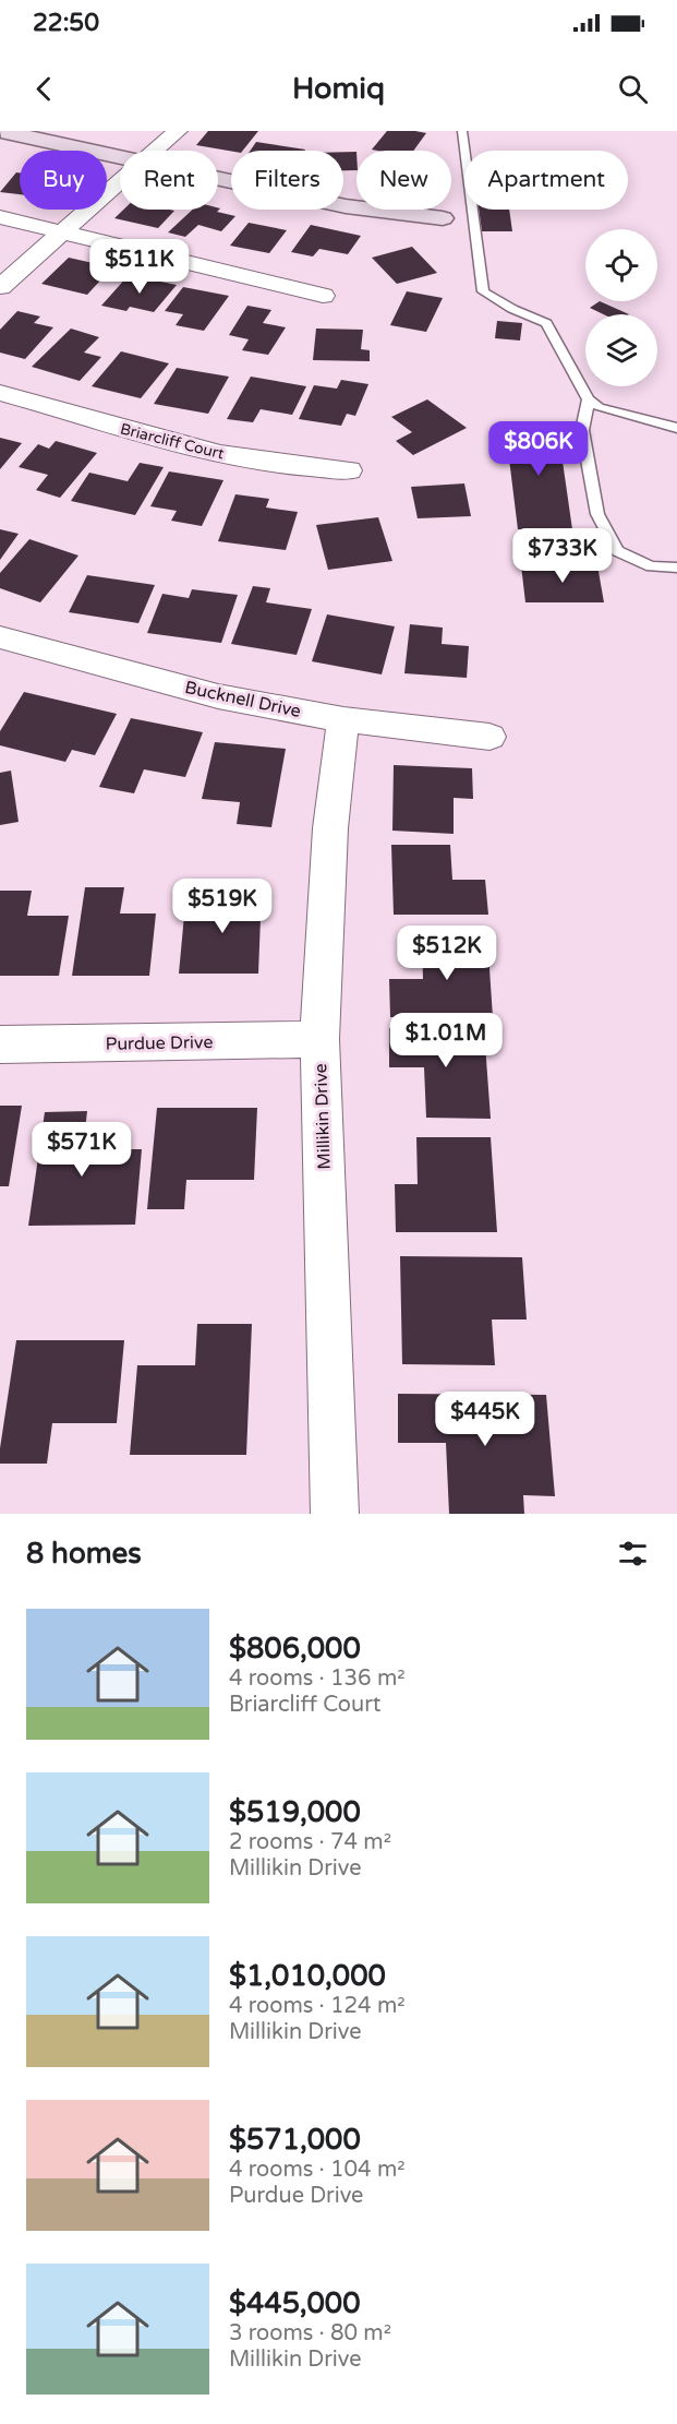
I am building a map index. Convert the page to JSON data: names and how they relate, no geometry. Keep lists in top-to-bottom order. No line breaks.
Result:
{"streets":{"street":["Briarcliff Court","Bucknell Drive","Purdue Drive","Millikin Drive"]},"crossings":[["Bucknell Drive","Millikin Drive"],["Purdue Drive","Millikin Drive"]],"page":{"status":"22:50","header":"Homiq","chip":["Buy","Rent","Filters","New","Apartment"],"price":["$511K","$806K","$733K","$519K","$512K","$1.01M","$571K","$445K"],"heading":"8 homes","list":[{"name":"$806,000","note":"4 rooms · 136 m² · Briarcliff Court"},{"name":"$519,000","note":"2 rooms · 74 m² · Millikin Drive"},{"name":"$1,010,000","note":"4 rooms · 124 m² · Millikin Drive"},{"name":"$571,000","note":"4 rooms · 104 m² · Purdue Drive"},{"name":"$445,000","note":"3 rooms · 80 m² · Millikin Drive"}]}}
